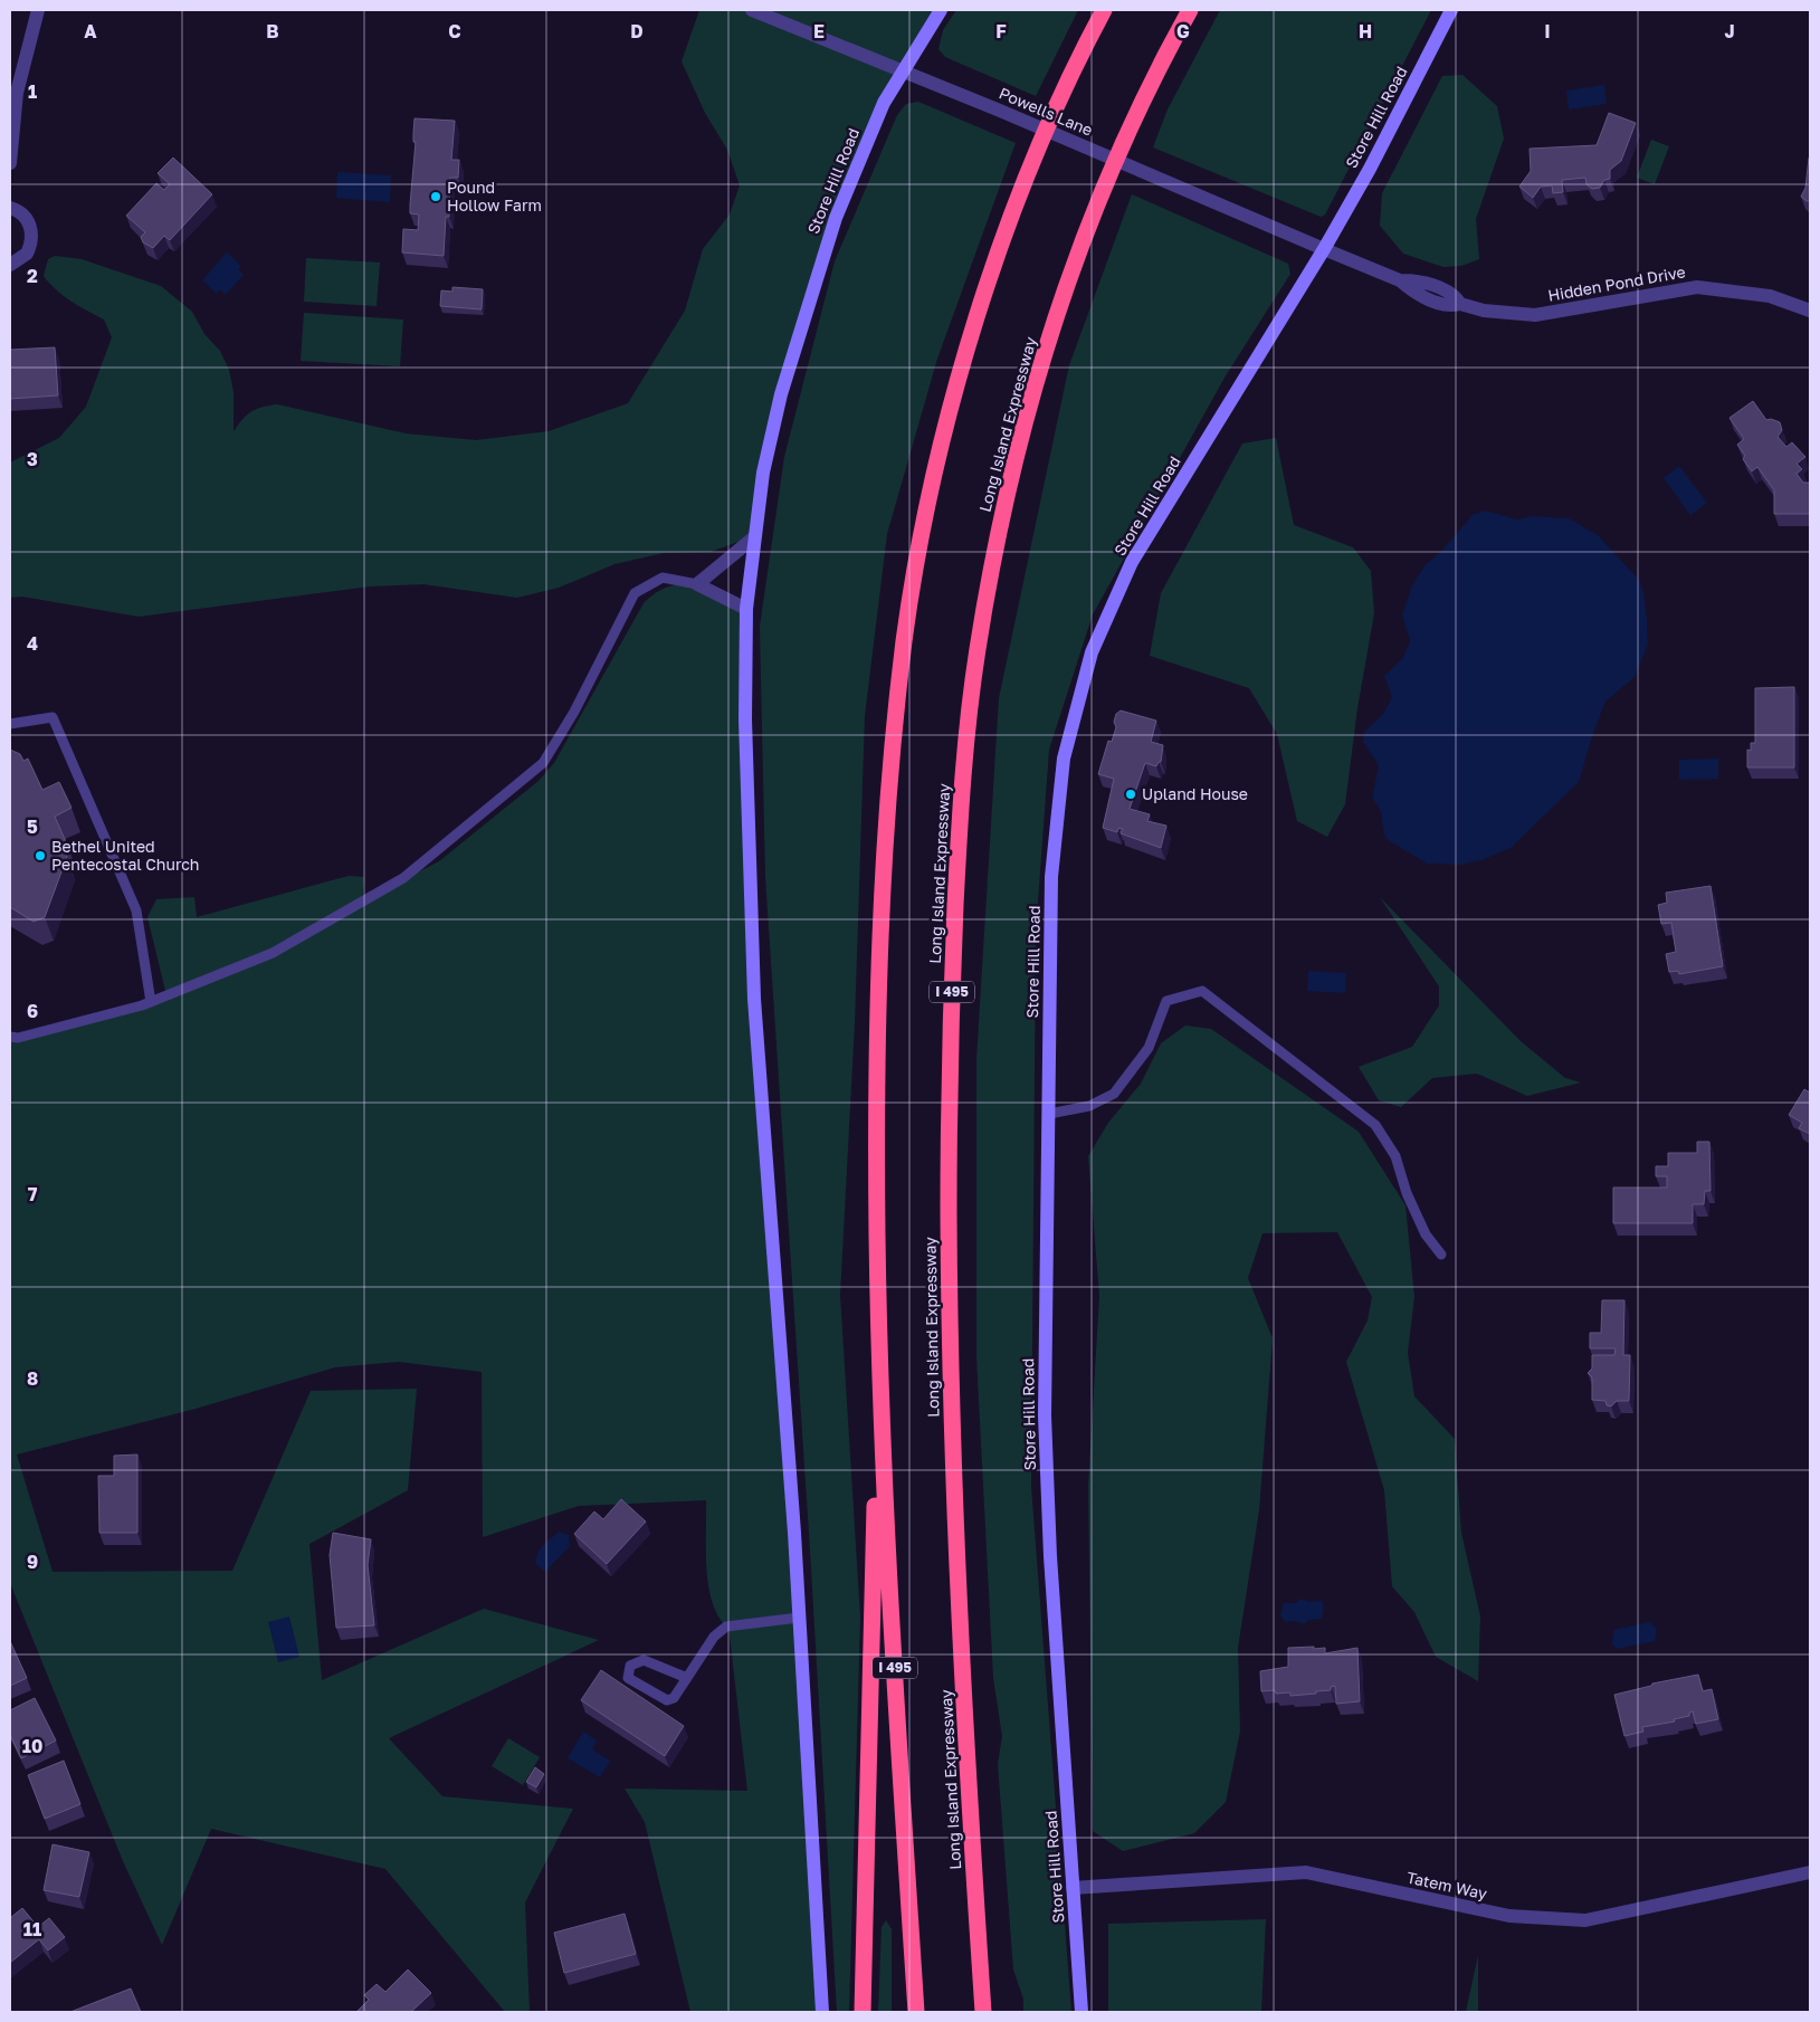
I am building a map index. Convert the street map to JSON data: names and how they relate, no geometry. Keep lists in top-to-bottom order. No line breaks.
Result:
{"streets":{"highway":["Long Island Expressway","I 495"],"main road":["Store Hill Road"],"street":["Powells Lane","Hidden Pond Drive","Tatem Way"]},"crossings":[["Powells Lane","Store Hill Road"],["Powells Lane","Hidden Pond Drive"],["Store Hill Road","Hidden Pond Drive"],["Store Hill Road","Tatem Way"]],"places":["Pound Hollow Farm","Upland House","Bethel United Pentecostal Church"],"grid":{"columns":["A","B","C","D","E","F","G","H","I","J"],"rows":["1","2","3","4","5","6","7","8","9","10","11"]}}
